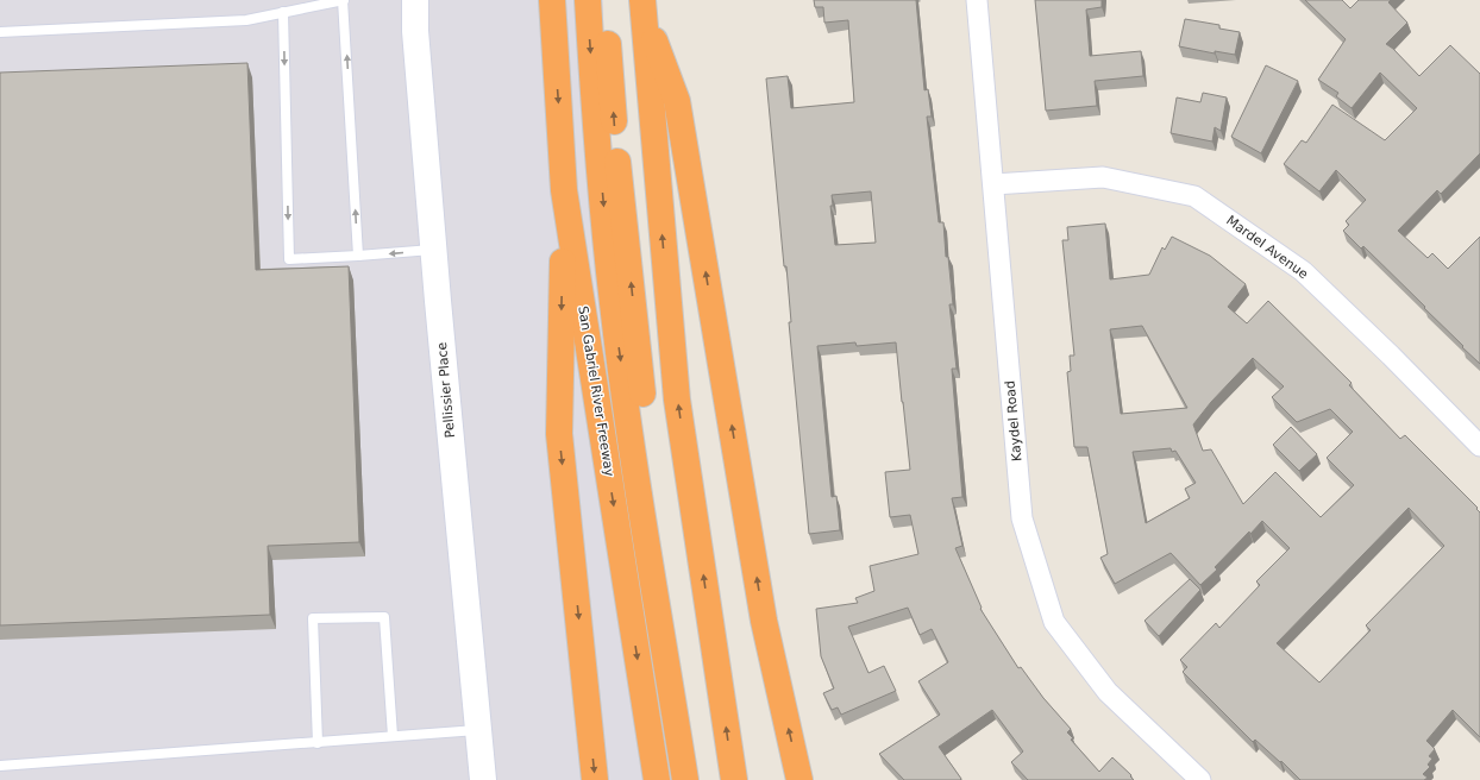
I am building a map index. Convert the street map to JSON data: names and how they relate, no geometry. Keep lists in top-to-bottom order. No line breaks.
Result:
{"streets":{"highway":["San Gabriel River Freeway"],"main road":["Pellissier Place"],"street":["Mardel Avenue","Kaydel Road"]},"crossings":[["Mardel Avenue","Kaydel Road"]]}
